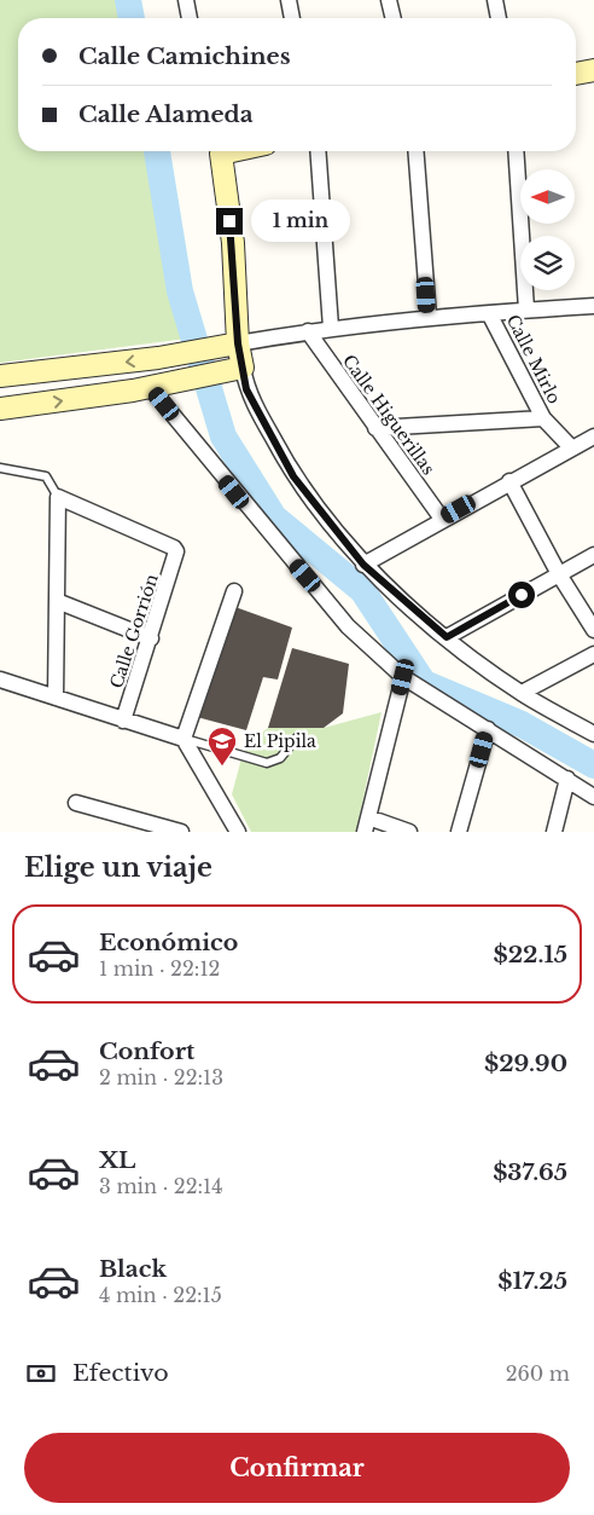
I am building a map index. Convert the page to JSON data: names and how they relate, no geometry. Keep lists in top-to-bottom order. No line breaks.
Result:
{"streets":{"street":["Calle Mirlo","Calle Higuerillas","Calle Gorrión"]},"places":{"school or university":["El Pipila"]},"north":"left","page":{"banner":["Calle Camichines","Calle Alameda"],"bubble":"1 min","heading":"Elige un viaje","list":[{"name":"Económico","note":"1 min · 22:12","value":"$22.15"},{"name":"Confort","note":"2 min · 22:13","value":"$29.90"},{"name":"XL","note":"3 min · 22:14","value":"$37.65"},{"name":"Black","note":"4 min · 22:15","value":"$17.25"}],"pay":["Efectivo","260 m"],"buttons":"Confirmar"}}
